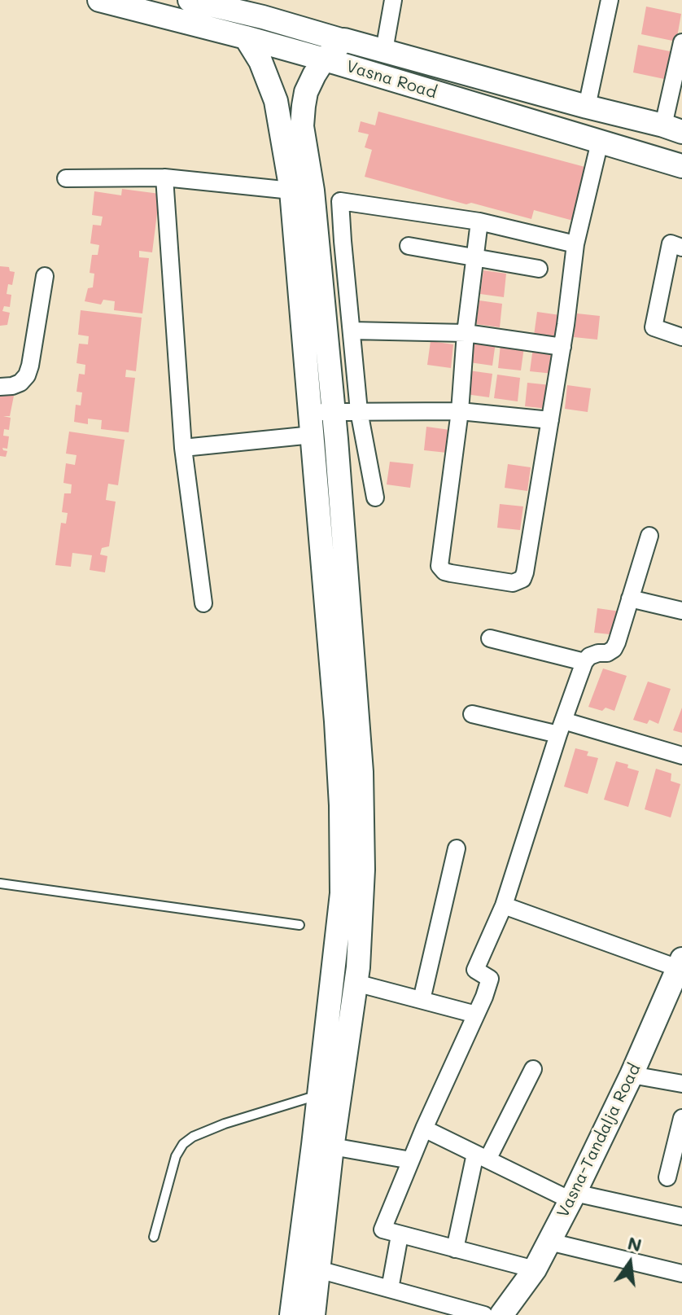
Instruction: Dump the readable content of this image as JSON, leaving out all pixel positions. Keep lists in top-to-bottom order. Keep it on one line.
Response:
{"streets":{"street":["Vasna Road","Vasna-Tandalja Road"]},"north":"top"}
